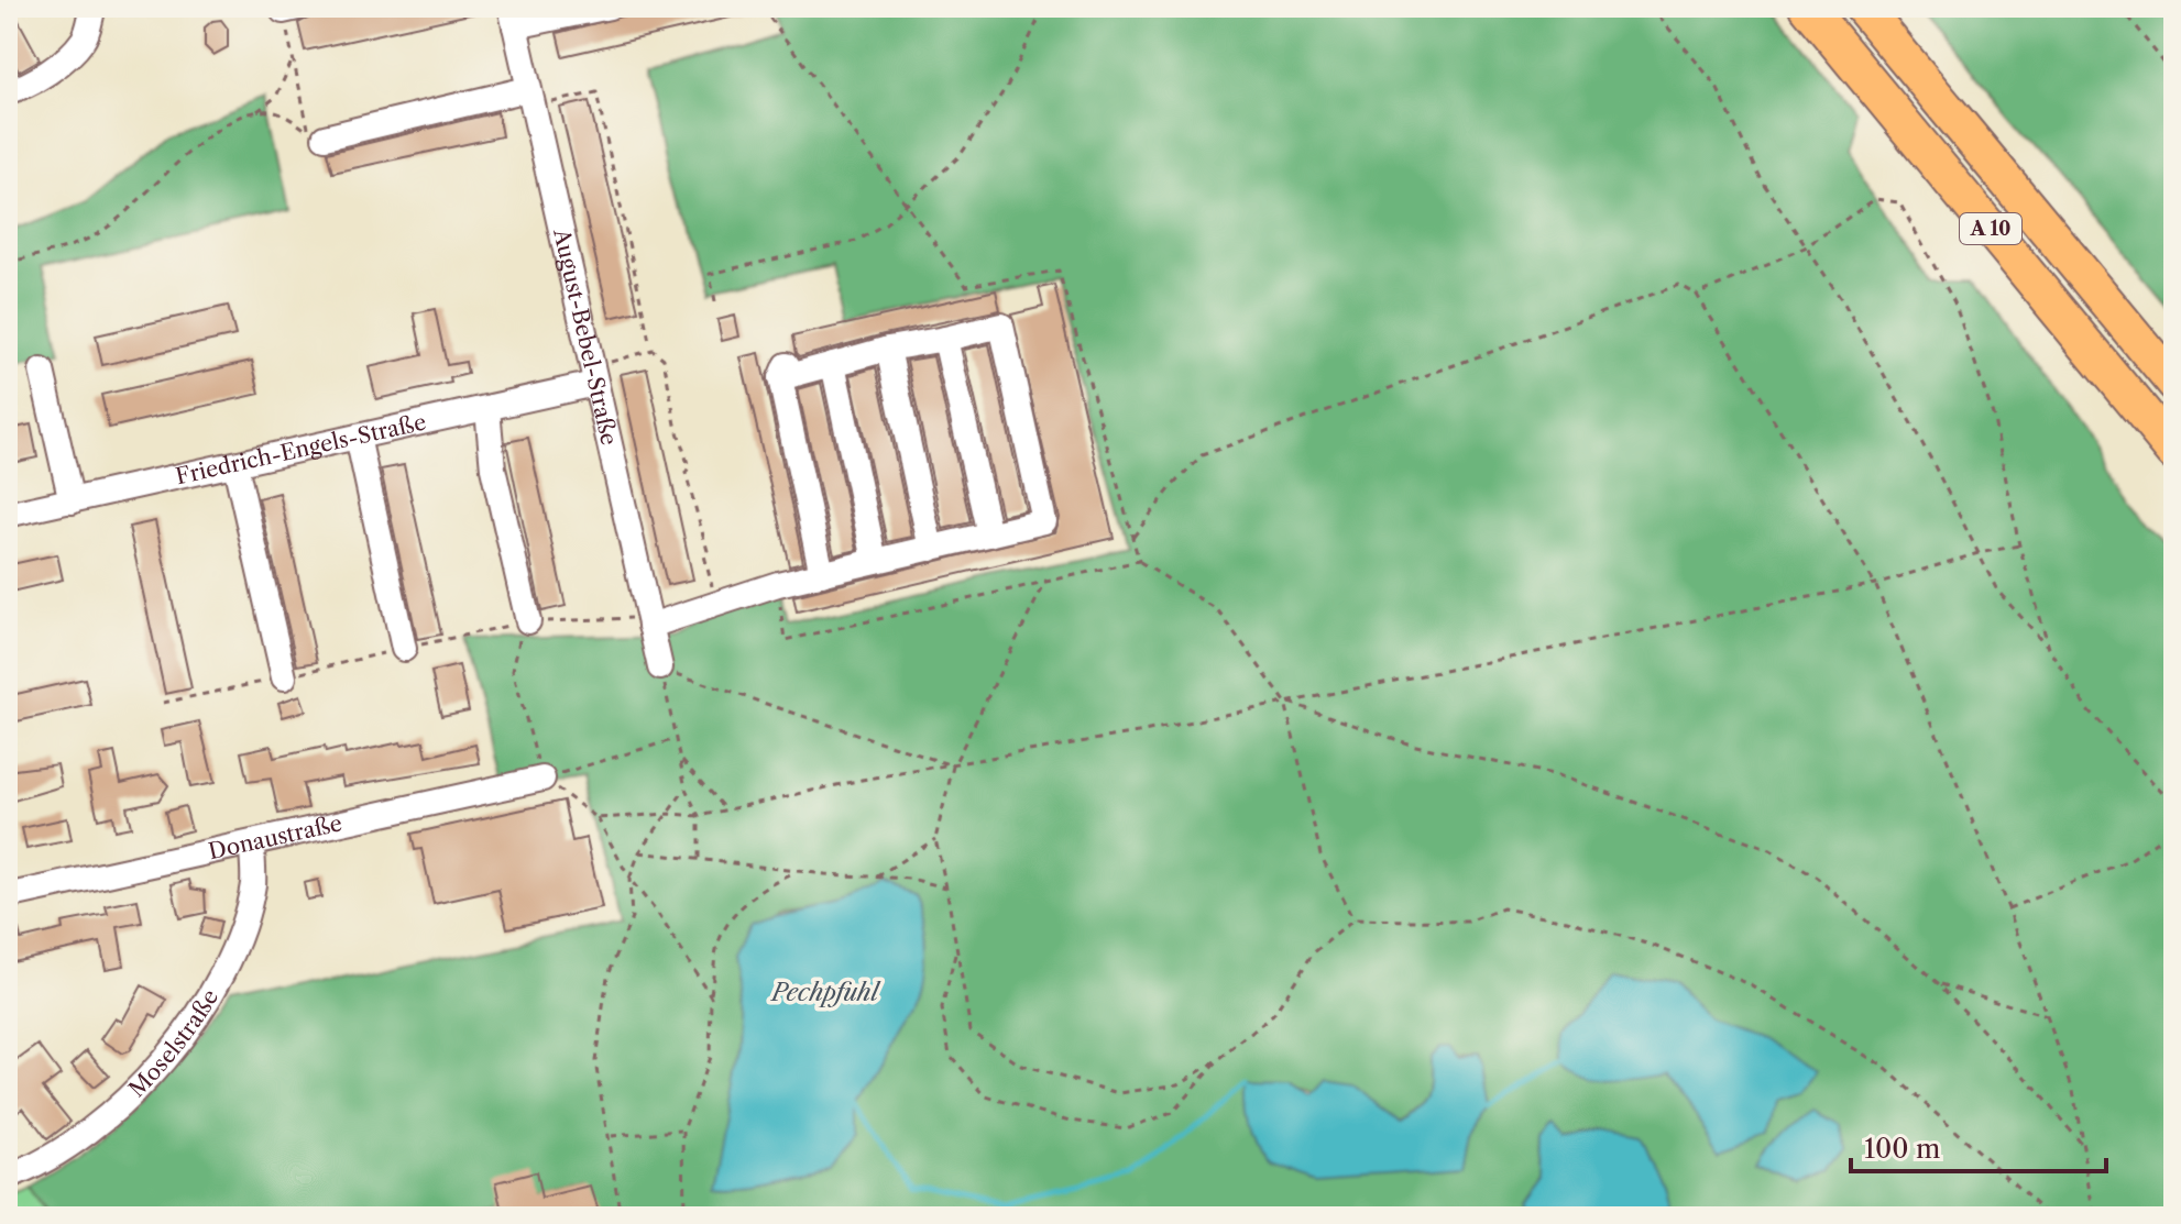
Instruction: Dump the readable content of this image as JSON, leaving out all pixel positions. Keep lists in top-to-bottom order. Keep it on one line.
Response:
{"streets":{"highway":["A 10"],"street":["August-Bebel-Straße","Friedrich-Engels-Straße","Donaustraße","Moselstraße"]},"crossings":[["August-Bebel-Straße","Friedrich-Engels-Straße"],["Donaustraße","Moselstraße"]],"water":["Pechpfuhl"],"scale_bar":"100 m"}
